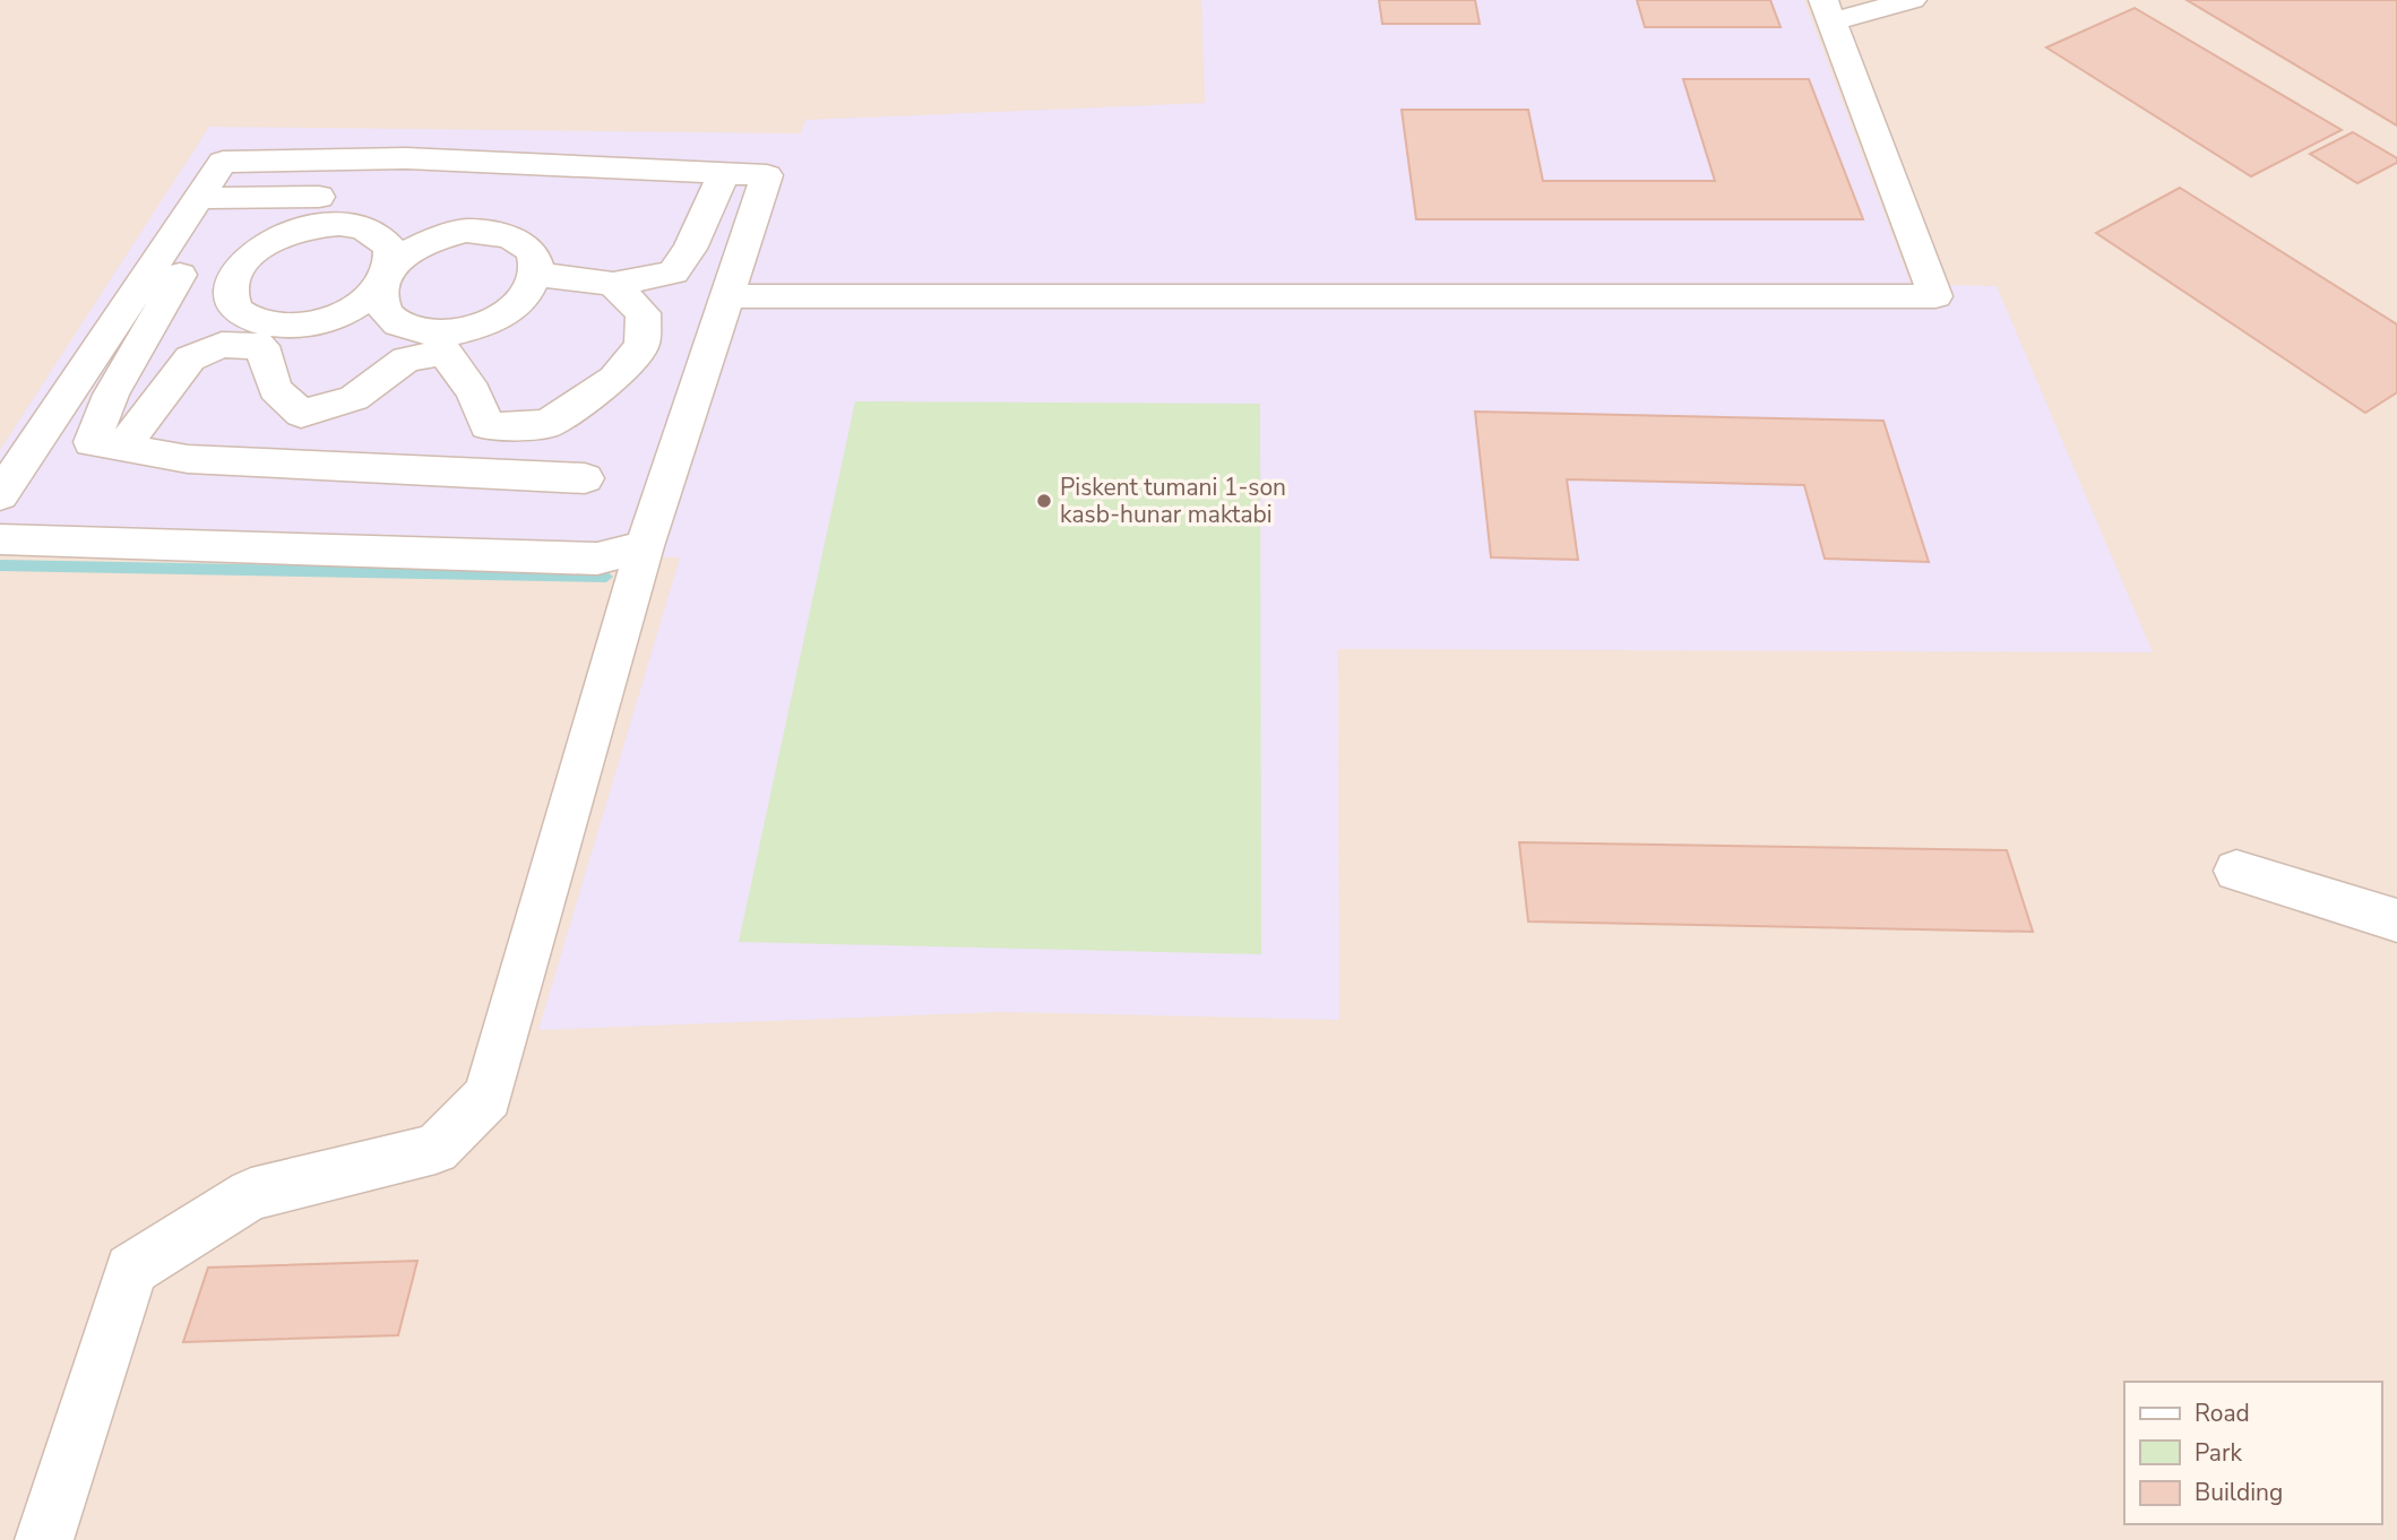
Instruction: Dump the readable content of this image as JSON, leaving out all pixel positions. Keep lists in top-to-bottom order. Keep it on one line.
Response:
{"places":["Piskent tumani 1-son kasb-hunar maktabi"],"legend":["Road","Park","Building"]}
